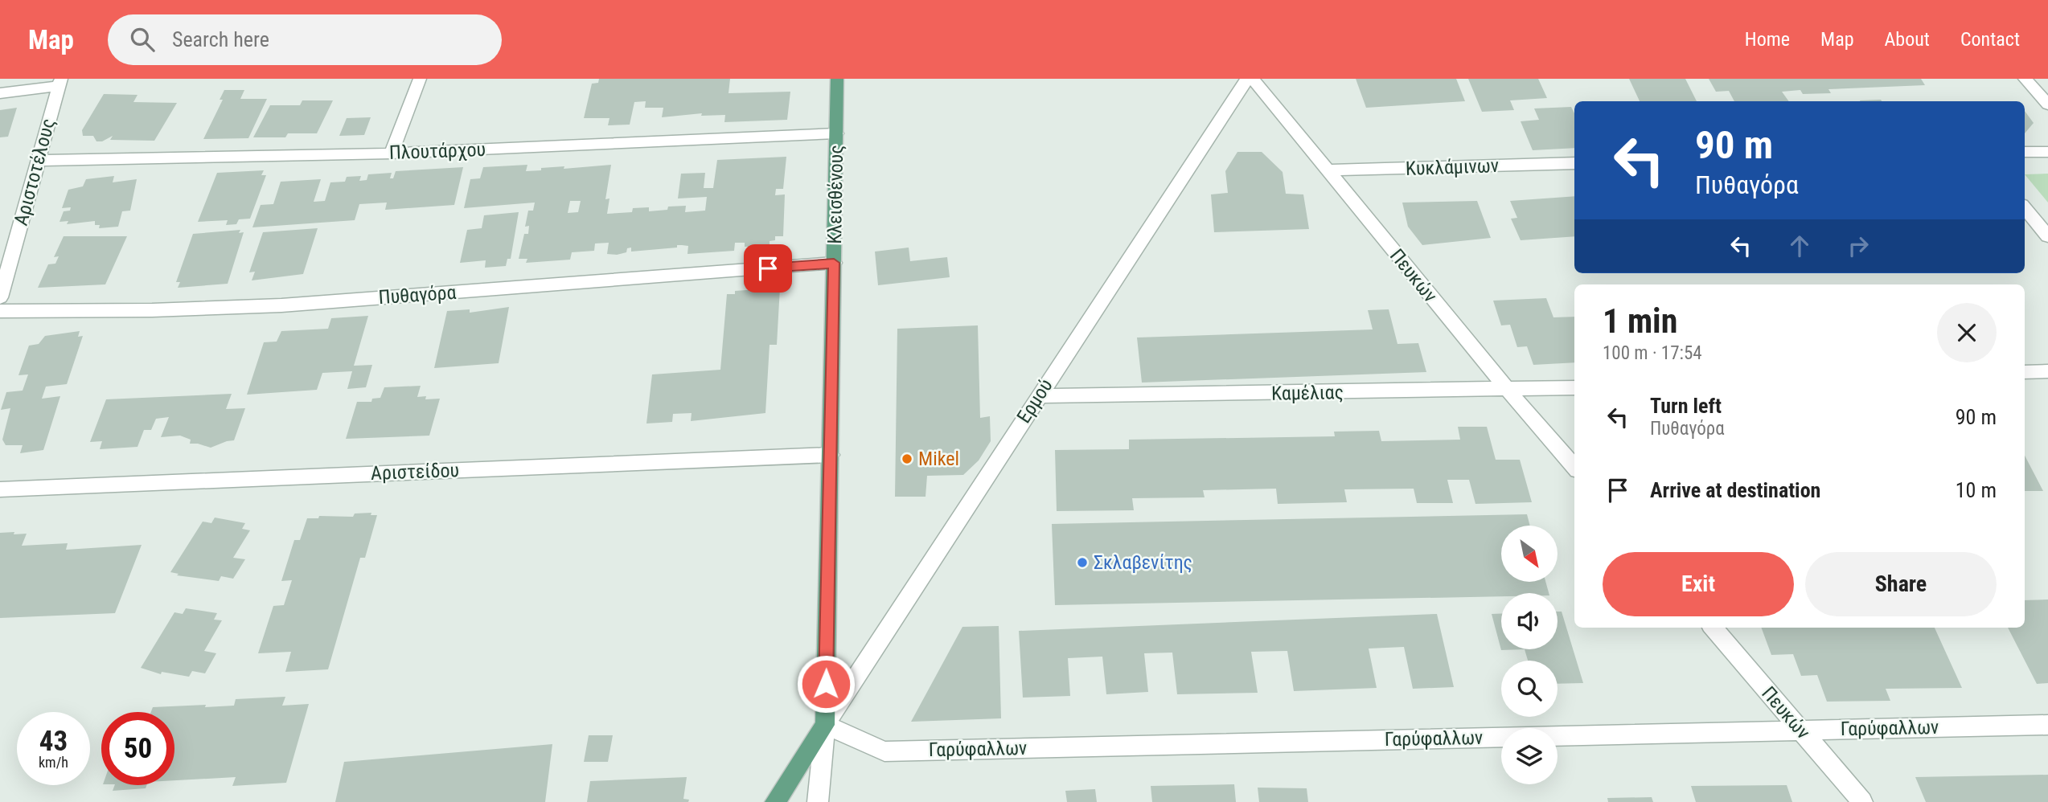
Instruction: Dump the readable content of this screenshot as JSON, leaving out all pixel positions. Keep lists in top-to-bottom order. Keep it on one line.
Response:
{"streets":{"main road":["Κλεισθένους"],"street":["Πλουτάρχου","Κυκλάμινων","Αριστοτέλους","Πευκών","Πυθαγόρα","Καμέλιας","Ερμού","Αριστείδου","Γαρύφαλλων"]},"crossings":[["Πλουτάρχου","Αριστοτέλους"],["Πλουτάρχου","Κλεισθένους"],["Κυκλάμινων","Πευκών"],["Κλεισθένους","Πυθαγόρα"],["Κλεισθένους","Ερμού"],["Κλεισθένους","Αριστείδου"],["Κλεισθένους","Γαρύφαλλων"],["Πευκών","Καμέλιας"],["Πευκών","Γαρύφαλλων"],["Καμέλιας","Ερμού"],["Ερμού","Γαρύφαλλων"]],"places":["Mikel","Σκλαβενίτης"],"north":"bottom right","page":{"header":"Map","search":"Search here","nav":["Home","Map","About","Contact"],"turn":["90 m","Πυθαγόρα"],"heading":["1 min","100 m · 17:54"],"list":[{"name":"Turn left","note":"Πυθαγόρα","value":"90 m"},{"name":"Arrive at destination","value":"10 m"}],"buttons":["Exit","Share"],"speed":"43 km/h","limit":"50"}}
